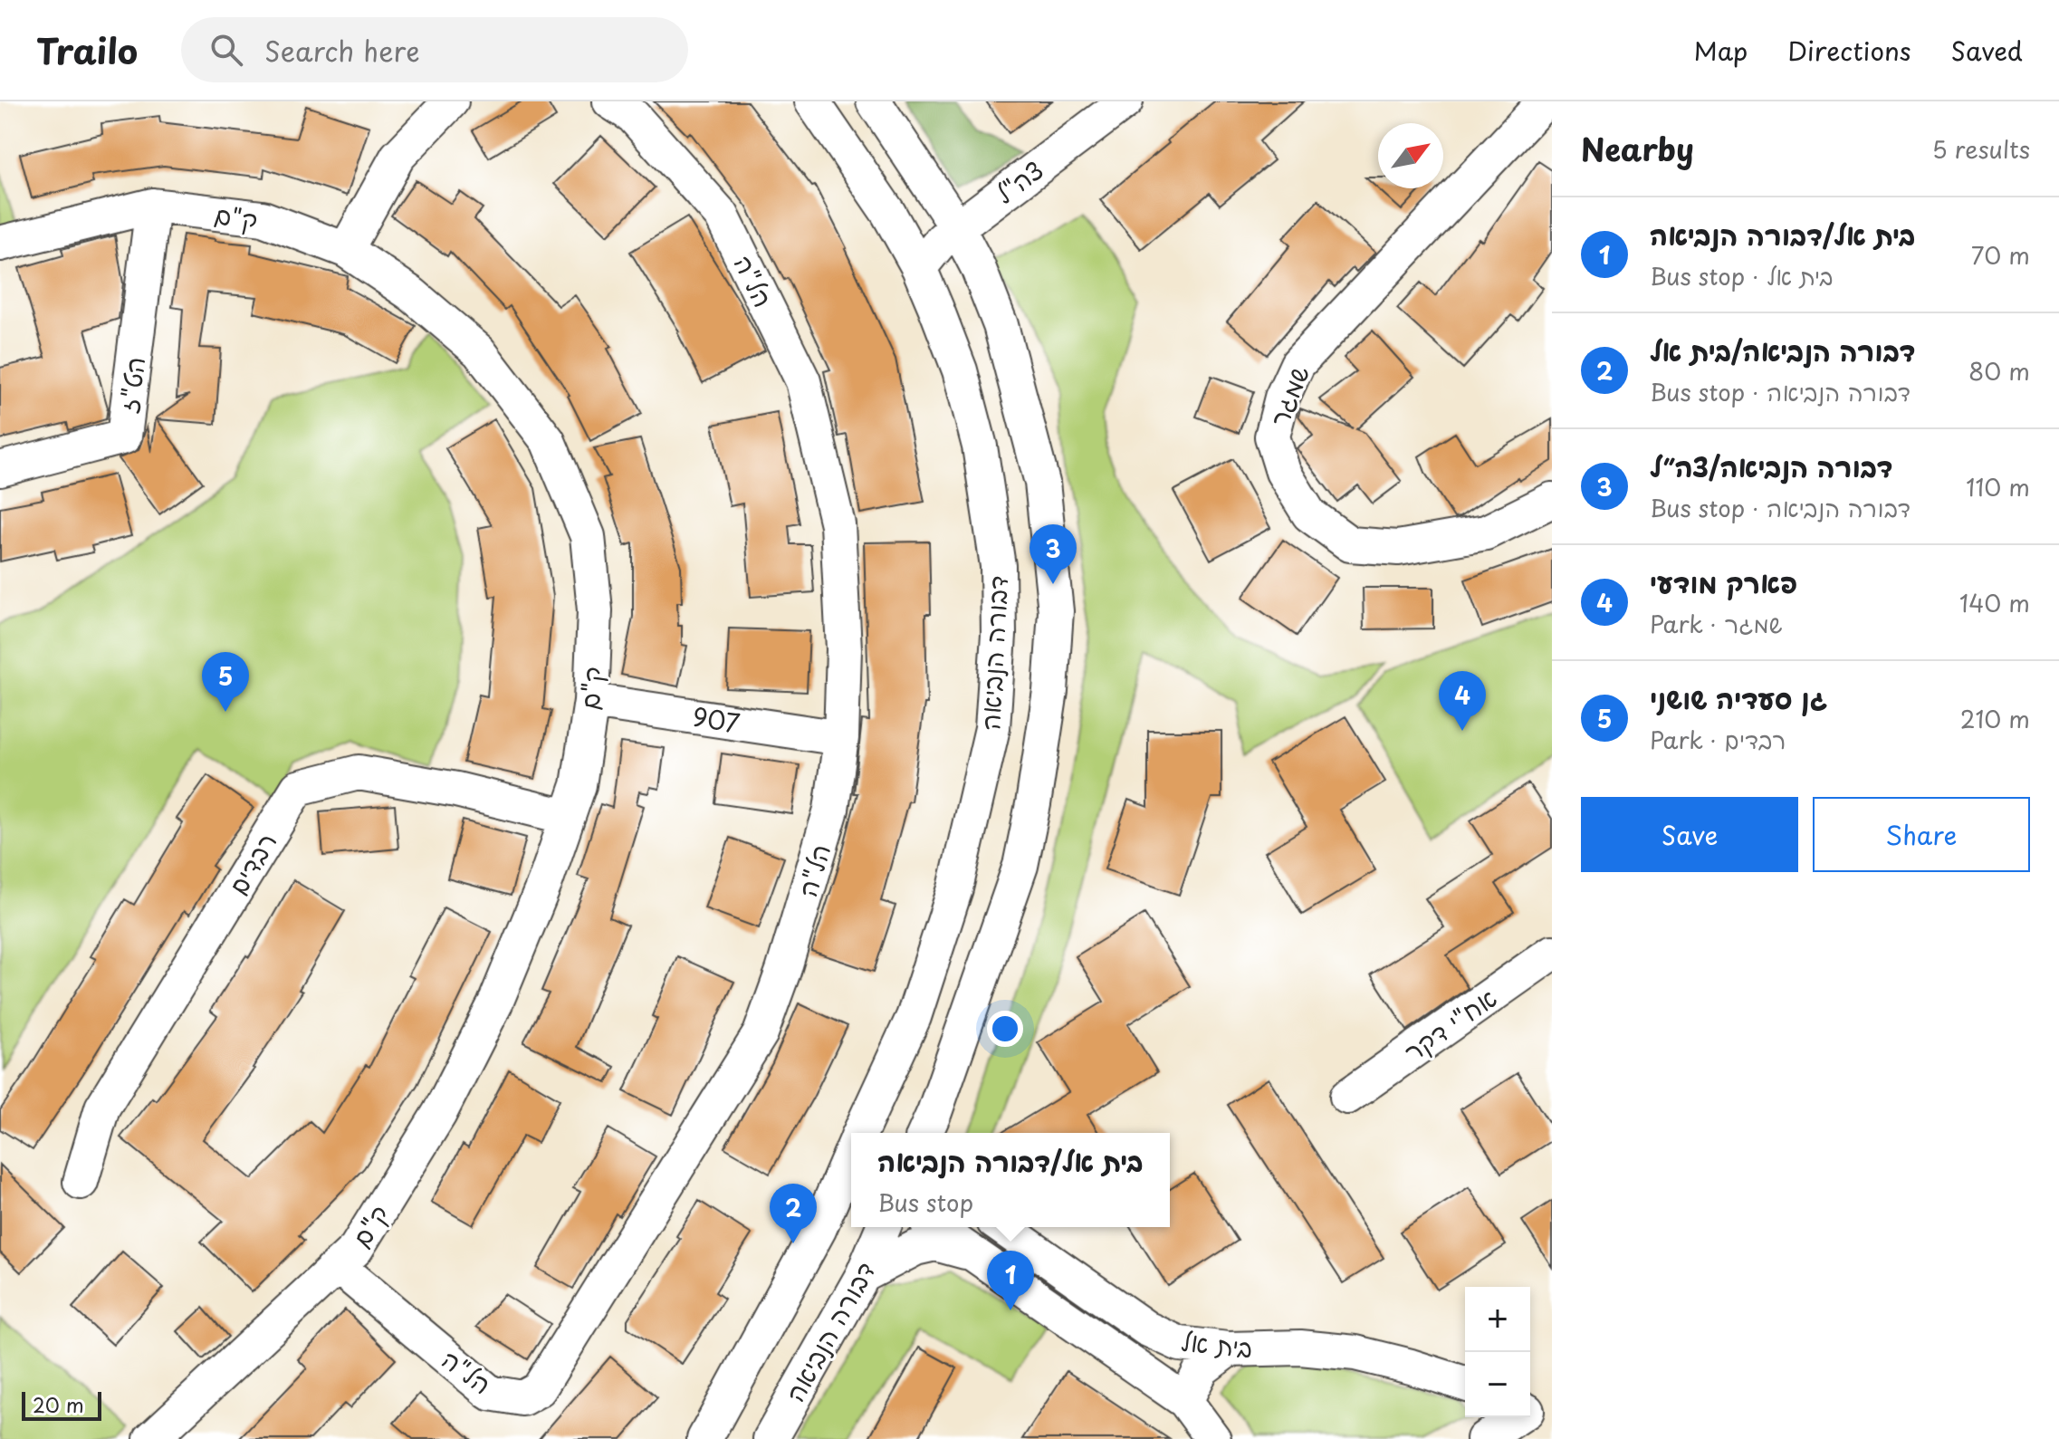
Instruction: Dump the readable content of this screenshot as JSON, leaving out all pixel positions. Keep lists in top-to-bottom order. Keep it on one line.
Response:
{"streets":{"street":["צה\"ל","ק\"ם","הל\"ה","הט\"ז","שמגר","דבורה הנביאה","907","רבדים","אח\"י דקר","בית אל"]},"crossings":[["צה\"ל","דבורה הנביאה"],["ק\"ם","הל\"ה"],["ק\"ם","הט\"ז"],["ק\"ם","907"],["ק\"ם","רבדים"],["הל\"ה","907"]],"scale_bar":"20 m","north":"top right","page":{"header":"Trailo","search":"Search here","nav":["Map","Directions","Saved"],"heading":["Nearby","5 results"],"list":[{"mark":"1","name":"בית אל/דבורה הנביאה","note":"Bus stop · בית אל","value":"70 m"},{"mark":"2","name":"דבורה הנביאה/בית אל","note":"Bus stop · דבורה הנביאה","value":"80 m"},{"mark":"3","name":"דבורה הנביאה/צה״ל","note":"Bus stop · דבורה הנביאה","value":"110 m"},{"mark":"4","name":"פארק מודעי","note":"Park · שמגר","value":"140 m"},{"mark":"5","name":"גן סעדיה שושני","note":"Park · רבדים","value":"210 m"}],"pins":["3","5","4","2","1"],"buttons":["Save","Share"],"popup":["בית אל/דבורה הנביאה","Bus stop"],"map_buttons":["+","−"],"scale":"20 m"}}
